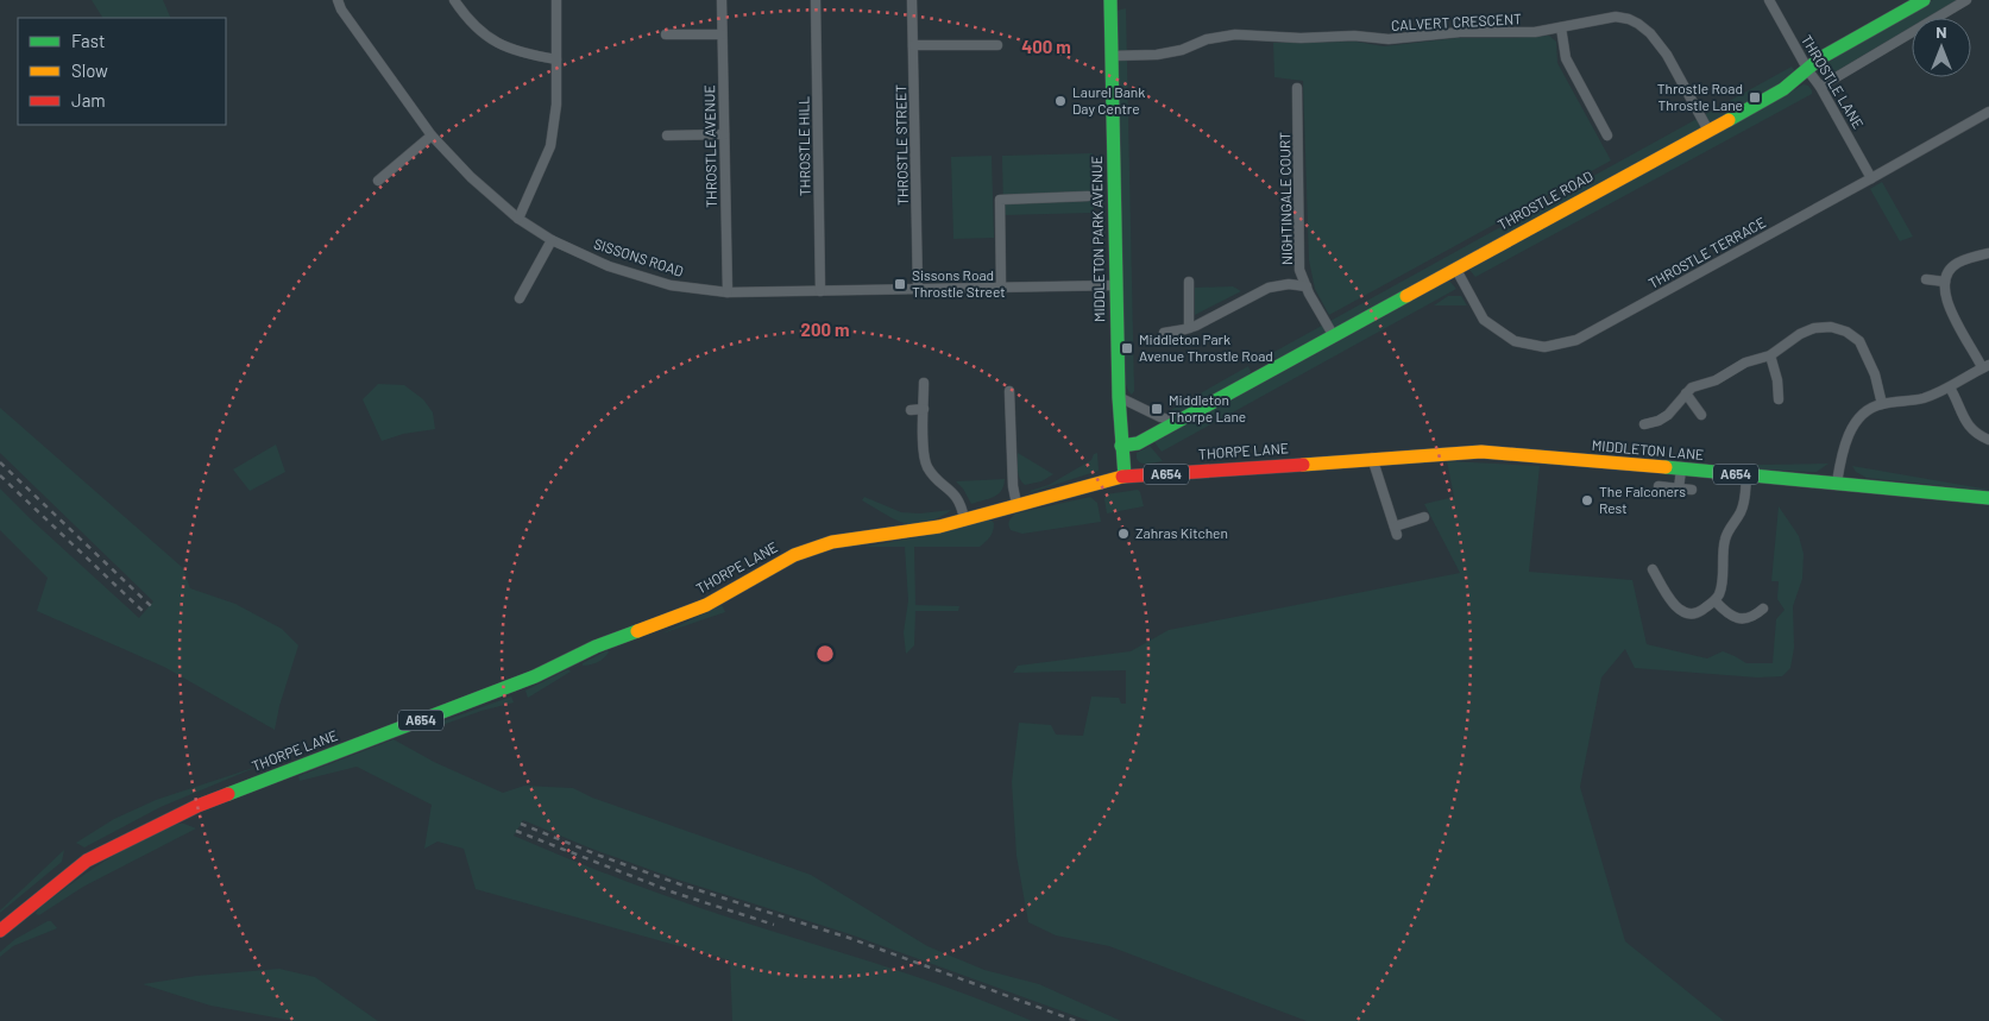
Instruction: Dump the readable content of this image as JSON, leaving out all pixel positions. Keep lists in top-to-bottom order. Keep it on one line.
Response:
{"streets":{"main road":["THROSTLE ROAD","MIDDLETON PARK AVENUE","MIDDLETON LANE","THORPE LANE","A654"],"street":["CALVERT CRESCENT","THROSTLE LANE","THROSTLE STREET","THROSTLE AVENUE","THROSTLE HILL","NIGHTINGALE COURT","THROSTLE TERRACE","SISSONS ROAD"]},"crossings":[["CALVERT CRESCENT","THROSTLE ROAD"],["CALVERT CRESCENT","MIDDLETON PARK AVENUE"],["THROSTLE LANE","THROSTLE ROAD"],["THROSTLE LANE","THROSTLE TERRACE"],["THROSTLE STREET","SISSONS ROAD"],["THROSTLE AVENUE","SISSONS ROAD"],["THROSTLE HILL","SISSONS ROAD"],["NIGHTINGALE COURT","THROSTLE ROAD"],["THROSTLE ROAD","MIDDLETON PARK AVENUE"],["THROSTLE ROAD","THROSTLE TERRACE"],["MIDDLETON PARK AVENUE","SISSONS ROAD"],["MIDDLETON PARK AVENUE","THORPE LANE"],["MIDDLETON LANE","THORPE LANE"]],"places":{"transit":["Throstle Road Throstle Lane","Sissons Road Throstle Street","Middleton Park Avenue Throstle Road","Middleton Thorpe Lane"],"other":["Laurel Bank Day Centre","The Falconers Rest","Zahras Kitchen"]},"legend":["Fast","Slow","Jam"],"north":"top","rings":["400 m","200 m"]}
